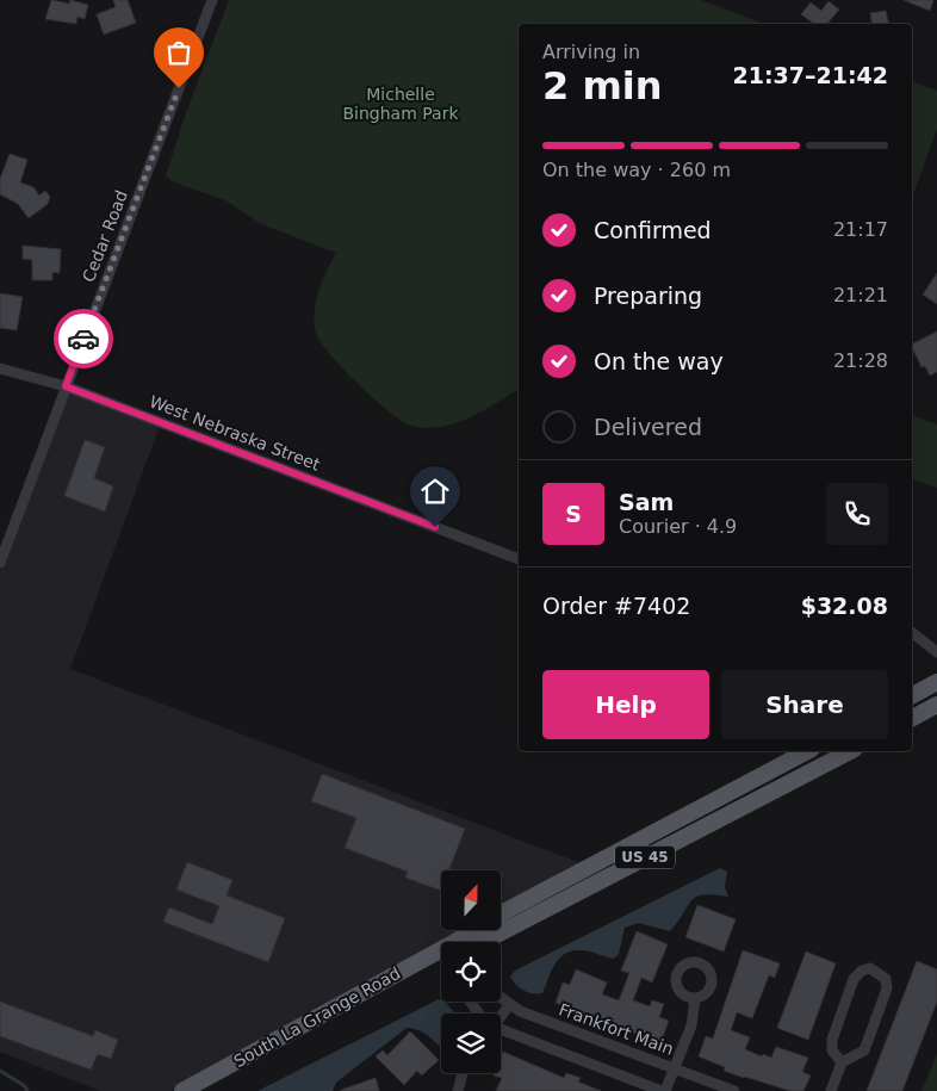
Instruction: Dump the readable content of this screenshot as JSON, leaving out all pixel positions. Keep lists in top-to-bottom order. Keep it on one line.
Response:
{"streets":{"main road":["US 45","South La Grange Road"],"street":["Cedar Road","West Nebraska Street","Frankfort Main"]},"crossings":[["Cedar Road","West Nebraska Street"]],"parks":["Michelle Bingham Park"],"north":"top","page":{"heading":["2 min","Arriving in","21:37–21:42"],"panel":["Sam","Courier · 4.9","Order #7402","$32.08"],"bar":"On the way · 260 m","list":[["Confirmed","21:17"],["Preparing","21:21"],["On the way","21:28"],"Delivered"],"round":"S","buttons":["Help","Share"]}}
